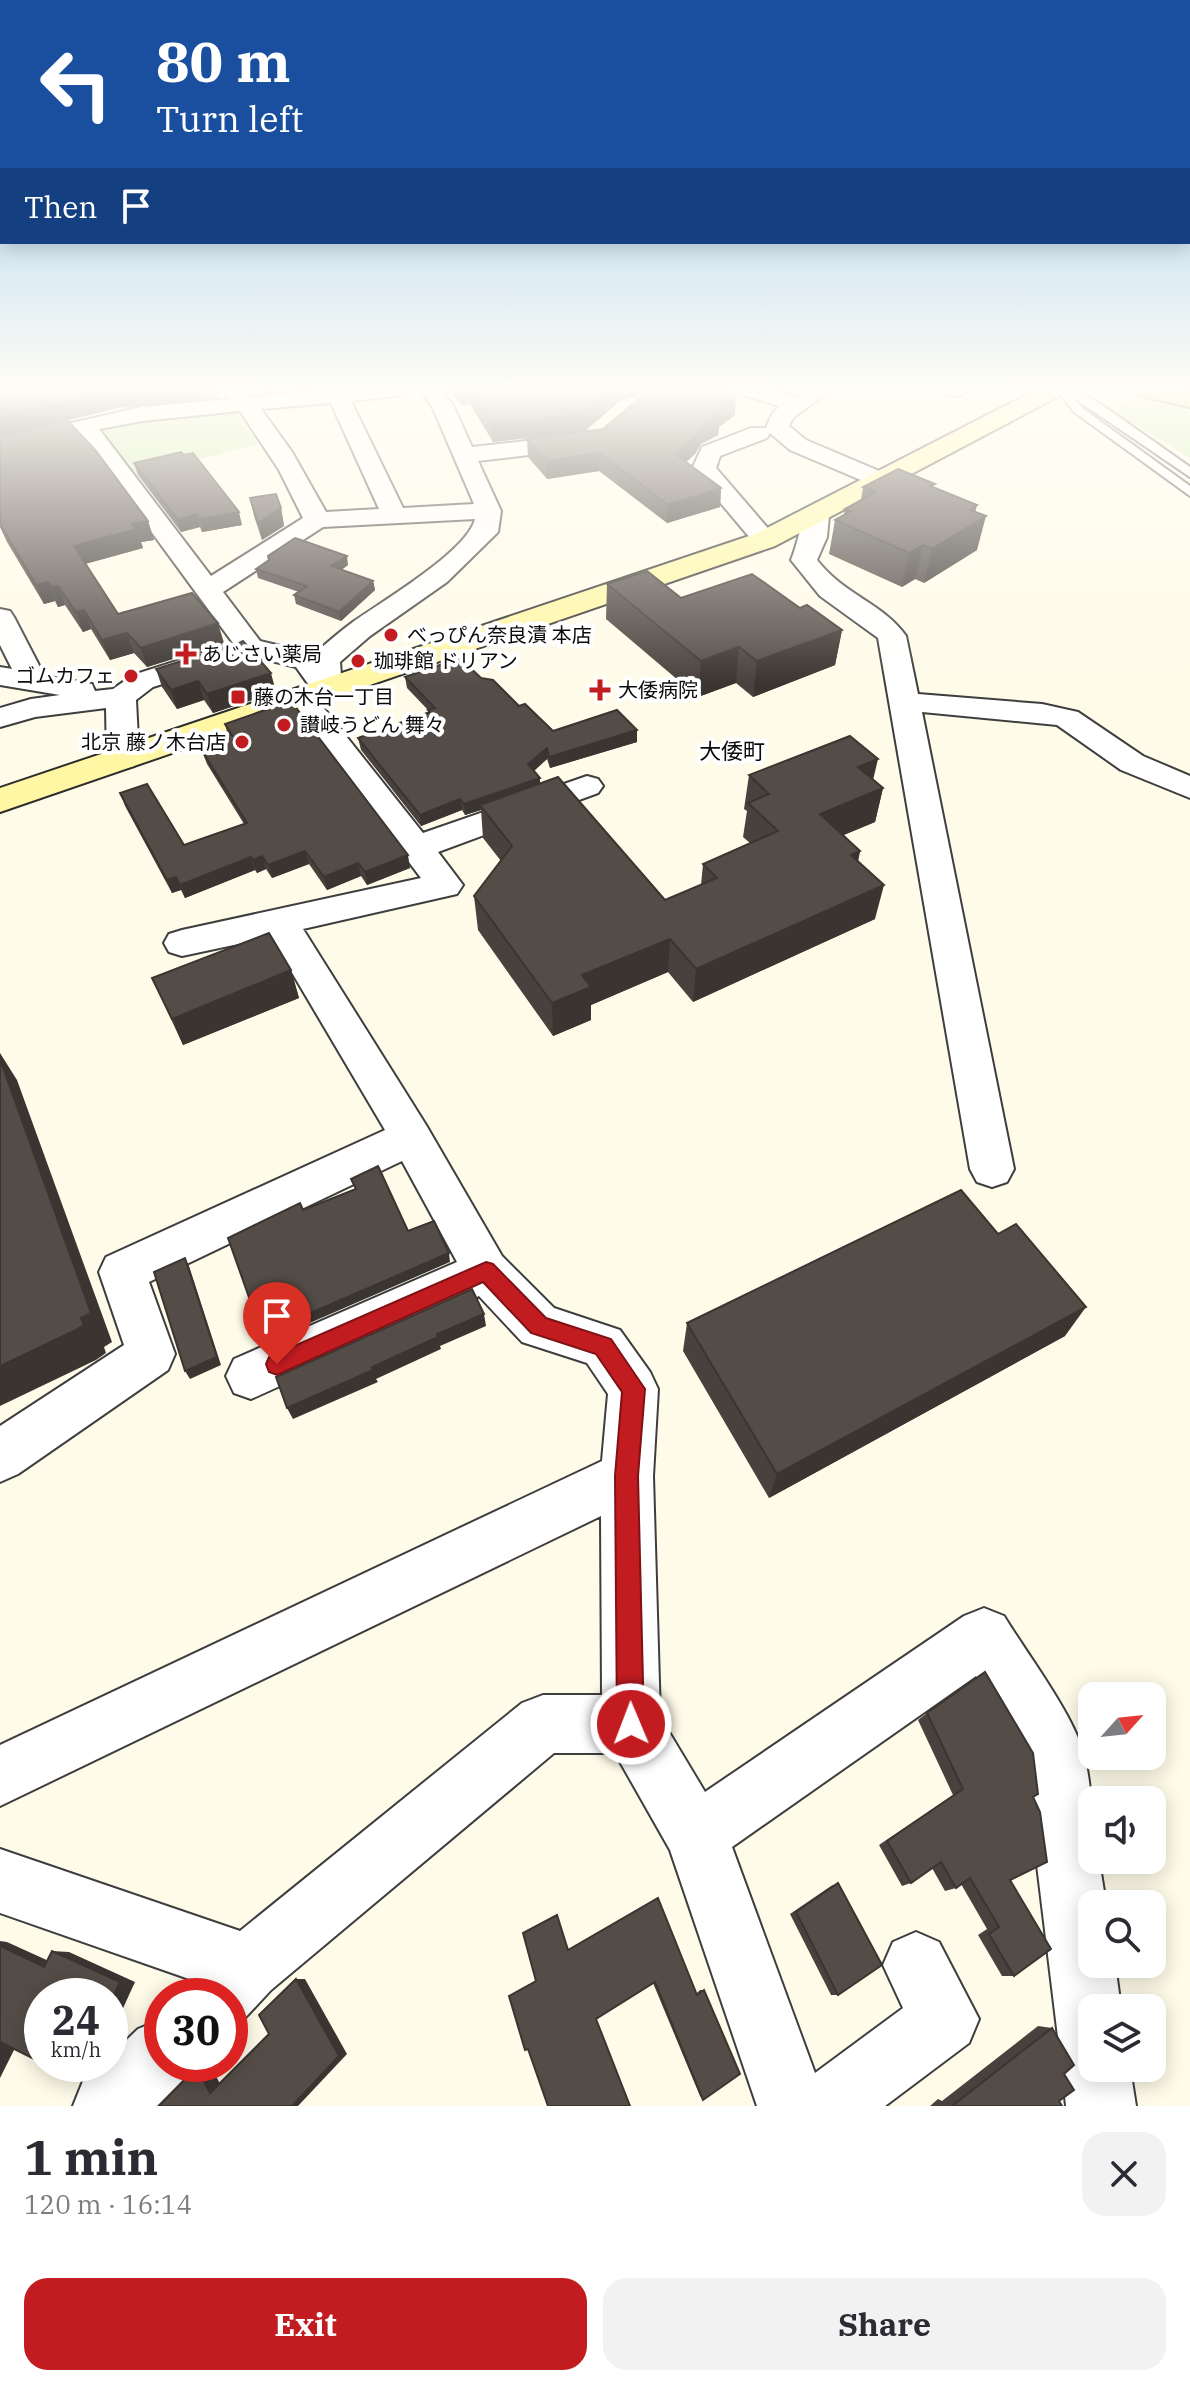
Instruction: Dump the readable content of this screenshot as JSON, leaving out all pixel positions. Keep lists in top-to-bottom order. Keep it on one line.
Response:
{"districts":["大倭町"],"places":{"other":["べっぴん奈良漬 本店","珈琲館 ドリアン","ゴムカフェ","讃岐うどん 舞々","北京 藤ノ木台店"],"health":["あじさい薬局","大倭病院"],"transit":["藤の木台一丁目"]},"north":"top right","page":{"turn":["80 m","Turn left"],"then":"Then","speed":"24 km/h","limit":"30","heading":["1 min","120 m · 16:14"],"buttons":["Exit","Share"]}}
